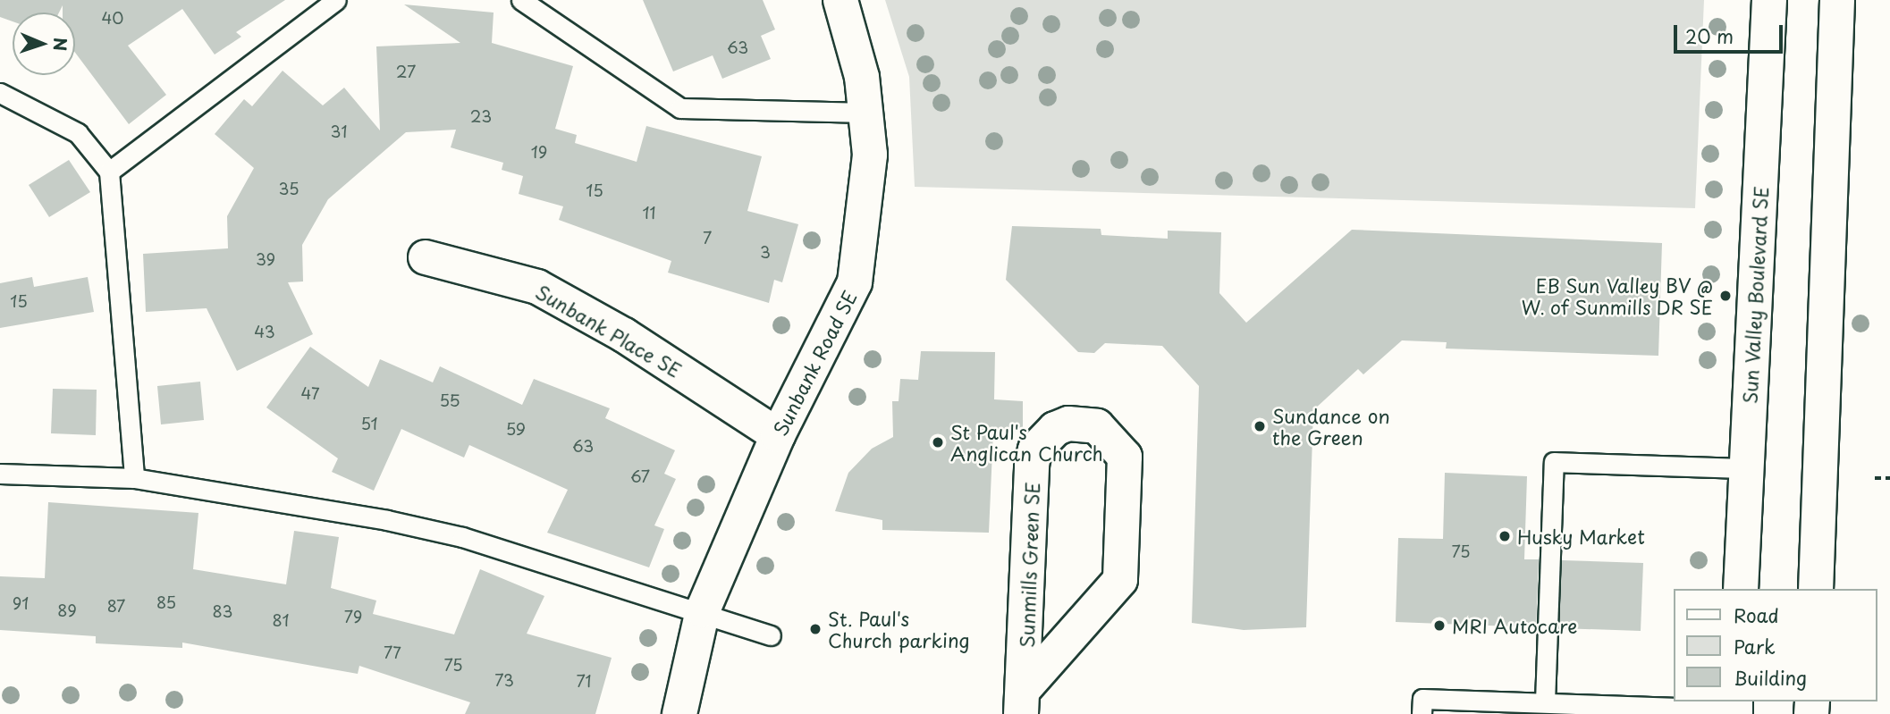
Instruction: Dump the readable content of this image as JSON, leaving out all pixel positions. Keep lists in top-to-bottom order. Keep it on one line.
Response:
{"streets":{"street":["Sun Valley Boulevard SE","Sunbank Place SE","Sunbank Road SE","Sunmills Green SE"]},"crossings":[["Sunbank Place SE","Sunbank Road SE"]],"places":["EB Sun Valley BV @ W. of Sunmills DR SE","Sundance on the Green","St Paul's Anglican Church","Husky Market","MRI Autocare","St. Paul's Church parking"],"house_numbers":["40","63","27","23","31","19","35","15","11","7","3","39","15","43","47","55","51","59","63","67","75","85","91","87","89","83","79","81","77","75","73","71"],"legend":["Road","Park","Building"],"scale_bar":"20 m","north":"right"}
